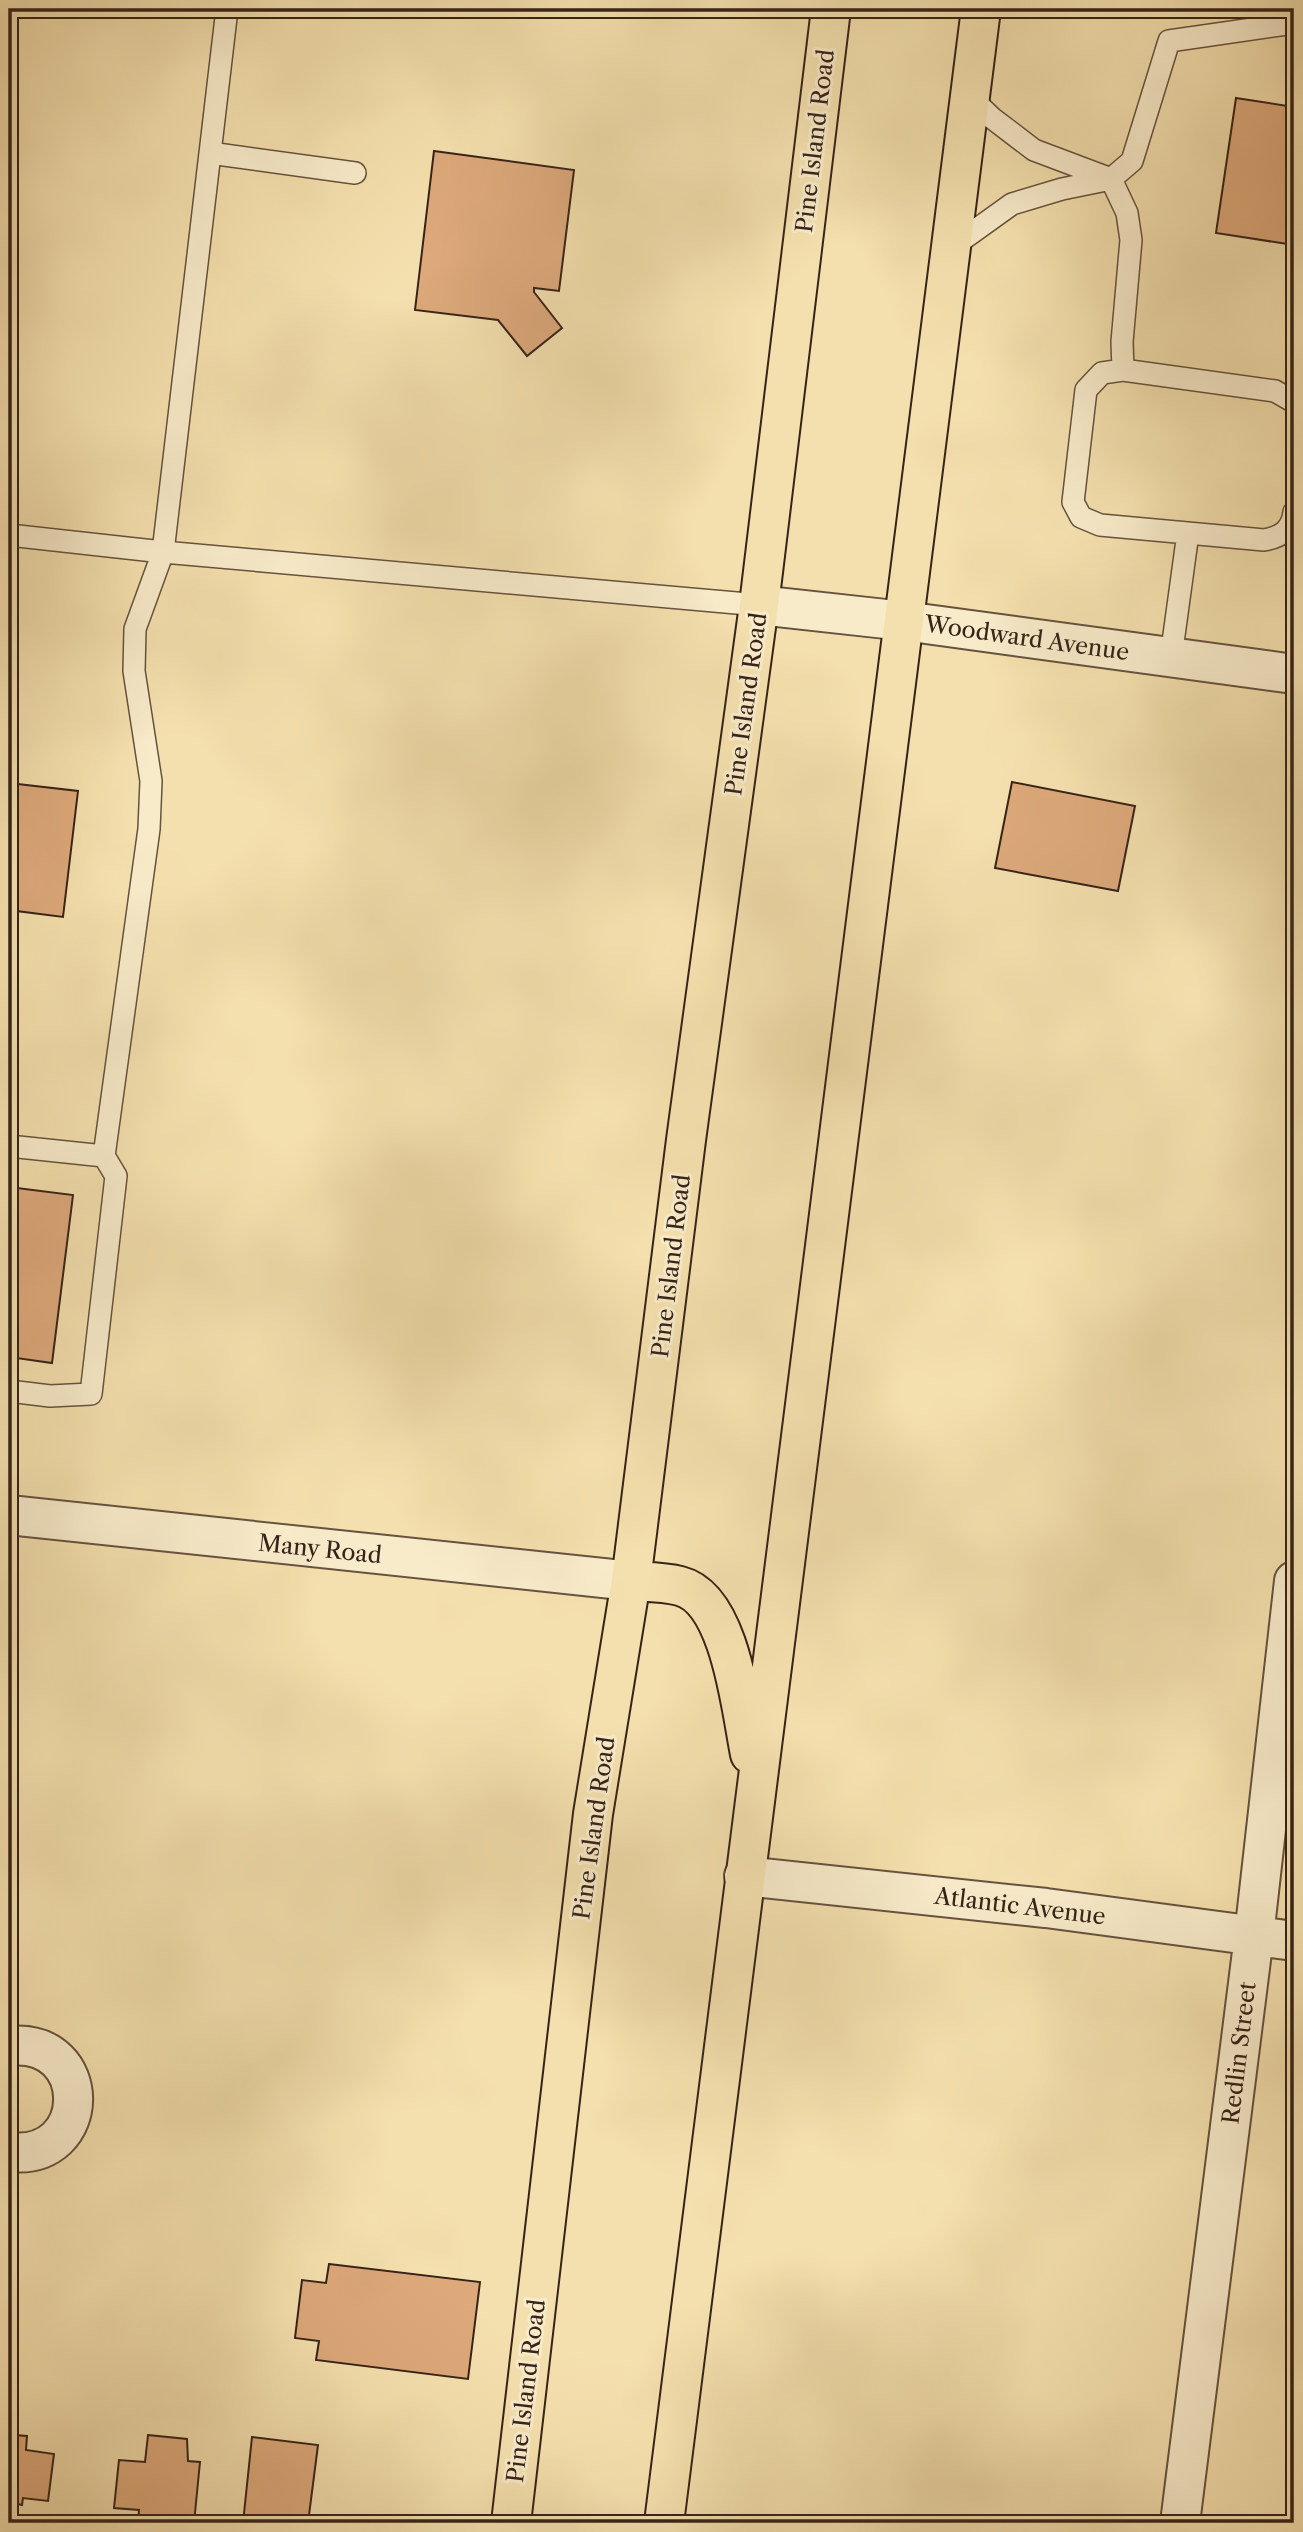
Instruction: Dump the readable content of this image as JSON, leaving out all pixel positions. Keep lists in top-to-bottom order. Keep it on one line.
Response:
{"streets":{"main road":["Pine Island Road"],"street":["Woodward Avenue","Many Road","Atlantic Avenue","Redlin Street"]},"crossings":[["Pine Island Road","Woodward Avenue"],["Pine Island Road","Many Road"],["Atlantic Avenue","Redlin Street"]]}
